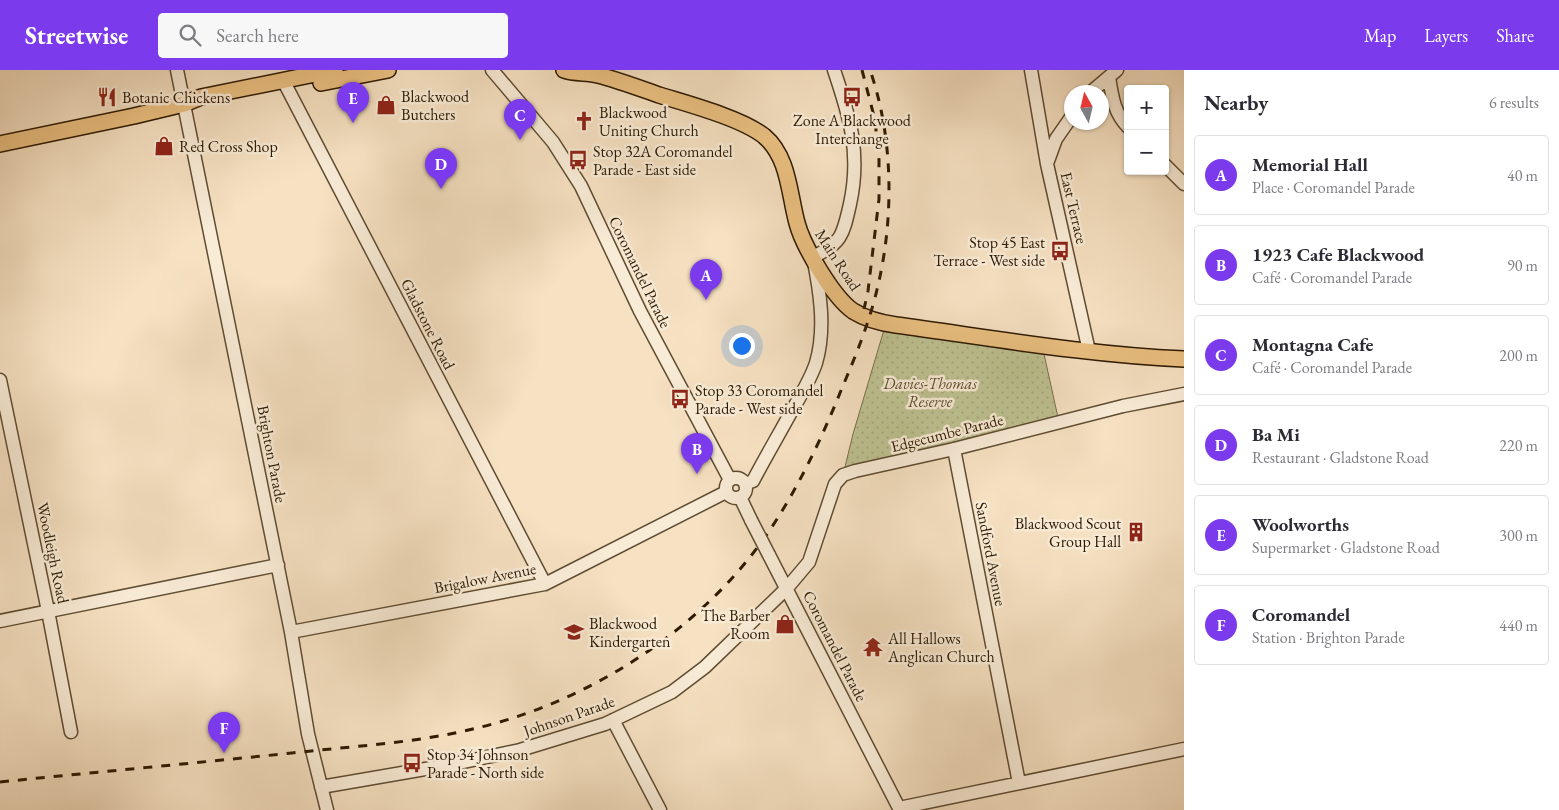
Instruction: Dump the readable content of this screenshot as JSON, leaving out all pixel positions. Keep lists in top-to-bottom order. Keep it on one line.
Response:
{"streets":{"main road":["Main Road"],"street":["East Terrace","Coromandel Parade","Gladstone Road","Edgecumbe Parade","Brighton Parade","Woodleigh Road","Sandford Avenue","Brigalow Avenue","Johnson Parade"]},"crossings":[["East Terrace","Main Road"],["Coromandel Parade","Edgecumbe Parade"],["Coromandel Parade","Brigalow Avenue"],["Coromandel Parade","Johnson Parade"],["Gladstone Road","Brigalow Avenue"],["Edgecumbe Parade","Sandford Avenue"],["Edgecumbe Parade","Johnson Parade"],["Brighton Parade","Brigalow Avenue"],["Brighton Parade","Johnson Parade"]],"parks":["Davies-Thomas Reserve"],"places":{"restaurant":["Botanic Chickens"],"bus stop":["Zone A Blackwood Interchange","Stop 32A Coromandel Parade - East side","Stop 45 East Terrace - West side","Stop 33 Coromandel Parade - West side","Stop 34 Johnson Parade - North side"],"shop":["Blackwood Butchers","Red Cross Shop","The Barber Room"],"church":["Blackwood Uniting Church"],"building":["Blackwood Scout Group Hall"],"school or university":["Blackwood Kindergarten"],"temple":["All Hallows Anglican Church"]},"north":"top","page":{"header":"Streetwise","search":"Search here","nav":["Map","Layers","Share"],"heading":["Nearby","6 results"],"pins":["E","C","D","A","B","F"],"map_buttons":["+","−"],"list":[{"mark":"A","name":"Memorial Hall","note":"Place · Coromandel Parade","value":"40 m"},{"mark":"B","name":"1923 Cafe Blackwood","note":"Café · Coromandel Parade","value":"90 m"},{"mark":"C","name":"Montagna Cafe","note":"Café · Coromandel Parade","value":"200 m"},{"mark":"D","name":"Ba Mi","note":"Restaurant · Gladstone Road","value":"220 m"},{"mark":"E","name":"Woolworths","note":"Supermarket · Gladstone Road","value":"300 m"},{"mark":"F","name":"Coromandel","note":"Station · Brighton Parade","value":"440 m"}]}}
